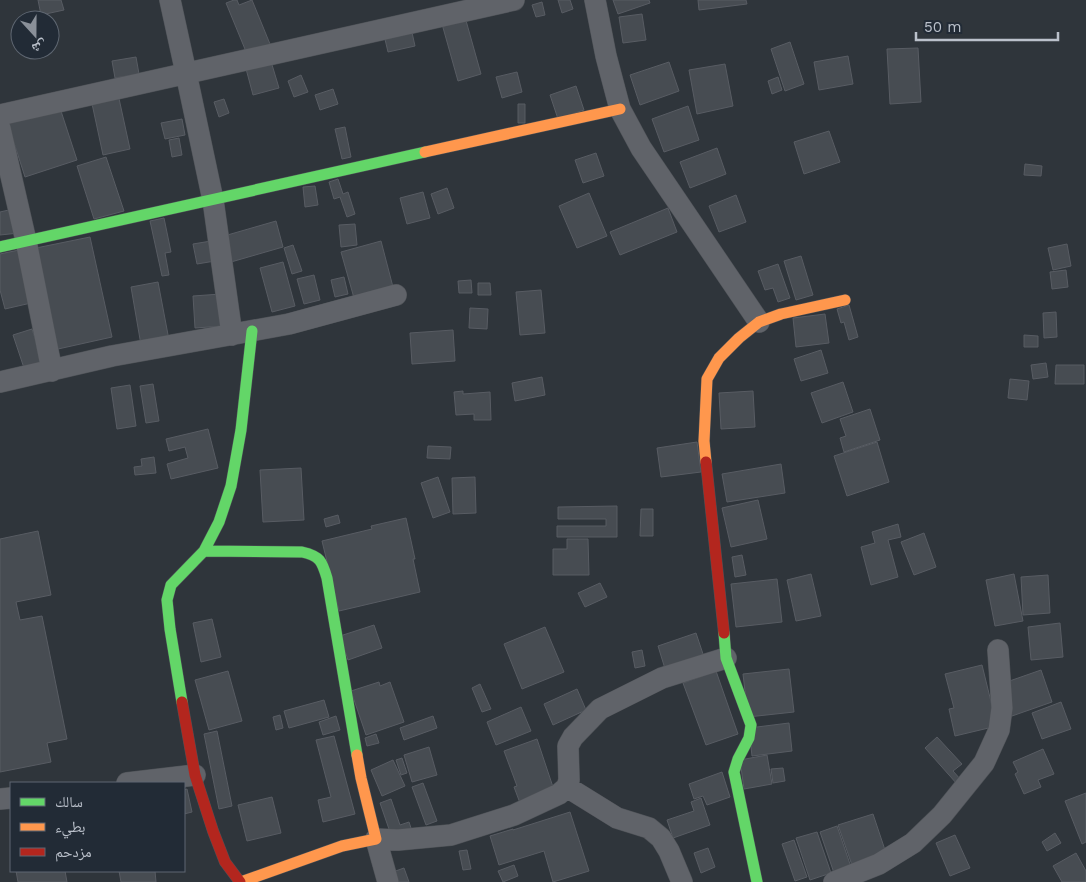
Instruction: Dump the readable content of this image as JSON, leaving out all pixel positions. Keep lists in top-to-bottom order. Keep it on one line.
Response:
{"legend":["سالك","بطيء","مزدحم"],"scale_bar":"50 m","north":"bottom"}
